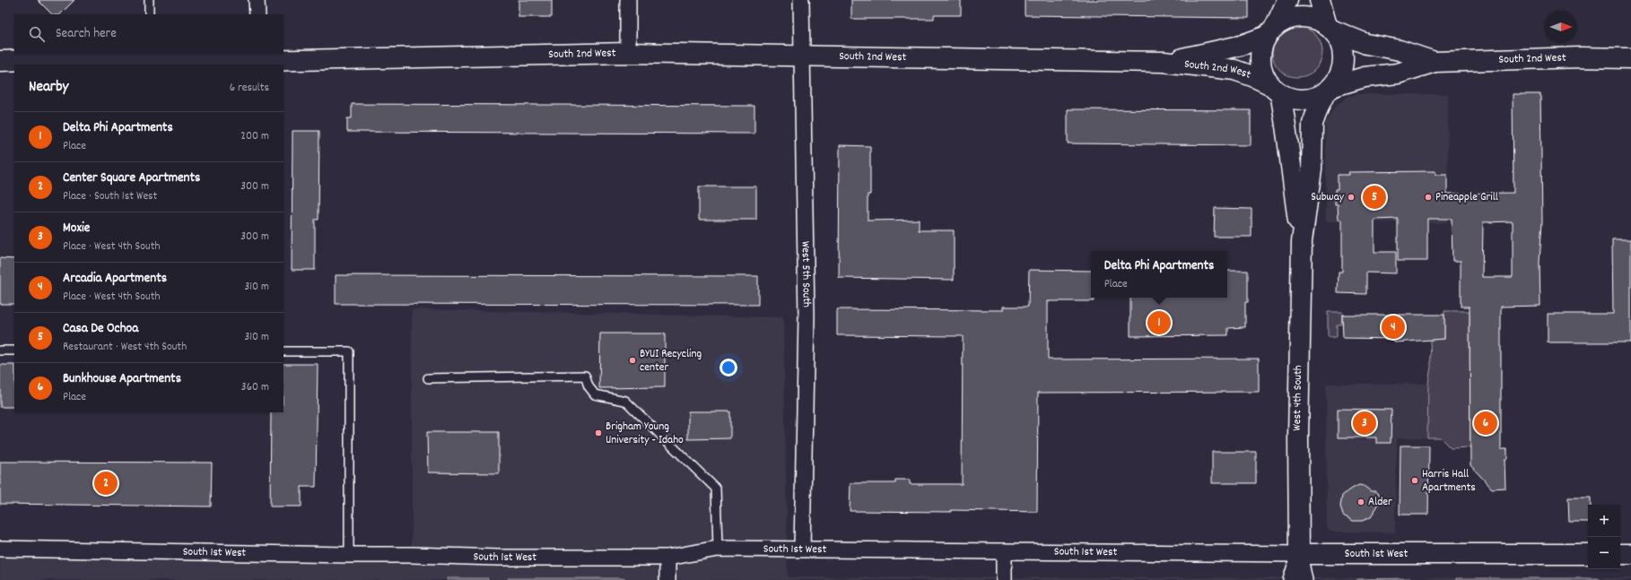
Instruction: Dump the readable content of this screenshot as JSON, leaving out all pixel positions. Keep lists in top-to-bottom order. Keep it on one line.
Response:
{"streets":{"main road":["South 2nd West","West 4th South","South 1st West"],"street":["West 5th South"]},"crossings":[["South 2nd West","West 5th South"],["South 2nd West","West 4th South"],["West 5th South","South 1st West"],["West 4th South","South 1st West"]],"places":["Subway","Pineapple Grill","BYUI Recycling center","Brigham Young University - Idaho","Harris Hall Apartments","Alder"],"north":"right","page":{"search":"Search here","heading":["Nearby","6 results"],"list":[{"mark":"1","name":"Delta Phi Apartments","note":"Place","value":"200 m"},{"mark":"2","name":"Center Square Apartments","note":"Place · South 1st West","value":"300 m"},{"mark":"3","name":"Moxie","note":"Place · West 4th South","value":"300 m"},{"mark":"4","name":"Arcadia Apartments","note":"Place · West 4th South","value":"310 m"},{"mark":"5","name":"Casa De Ochoa","note":"Restaurant · West 4th South","value":"310 m"},{"mark":"6","name":"Bunkhouse Apartments","note":"Place","value":"360 m"}],"pins":["5","1","4","3","6","2"],"popup":["Delta Phi Apartments","Place"],"map_buttons":["+","−"]}}
